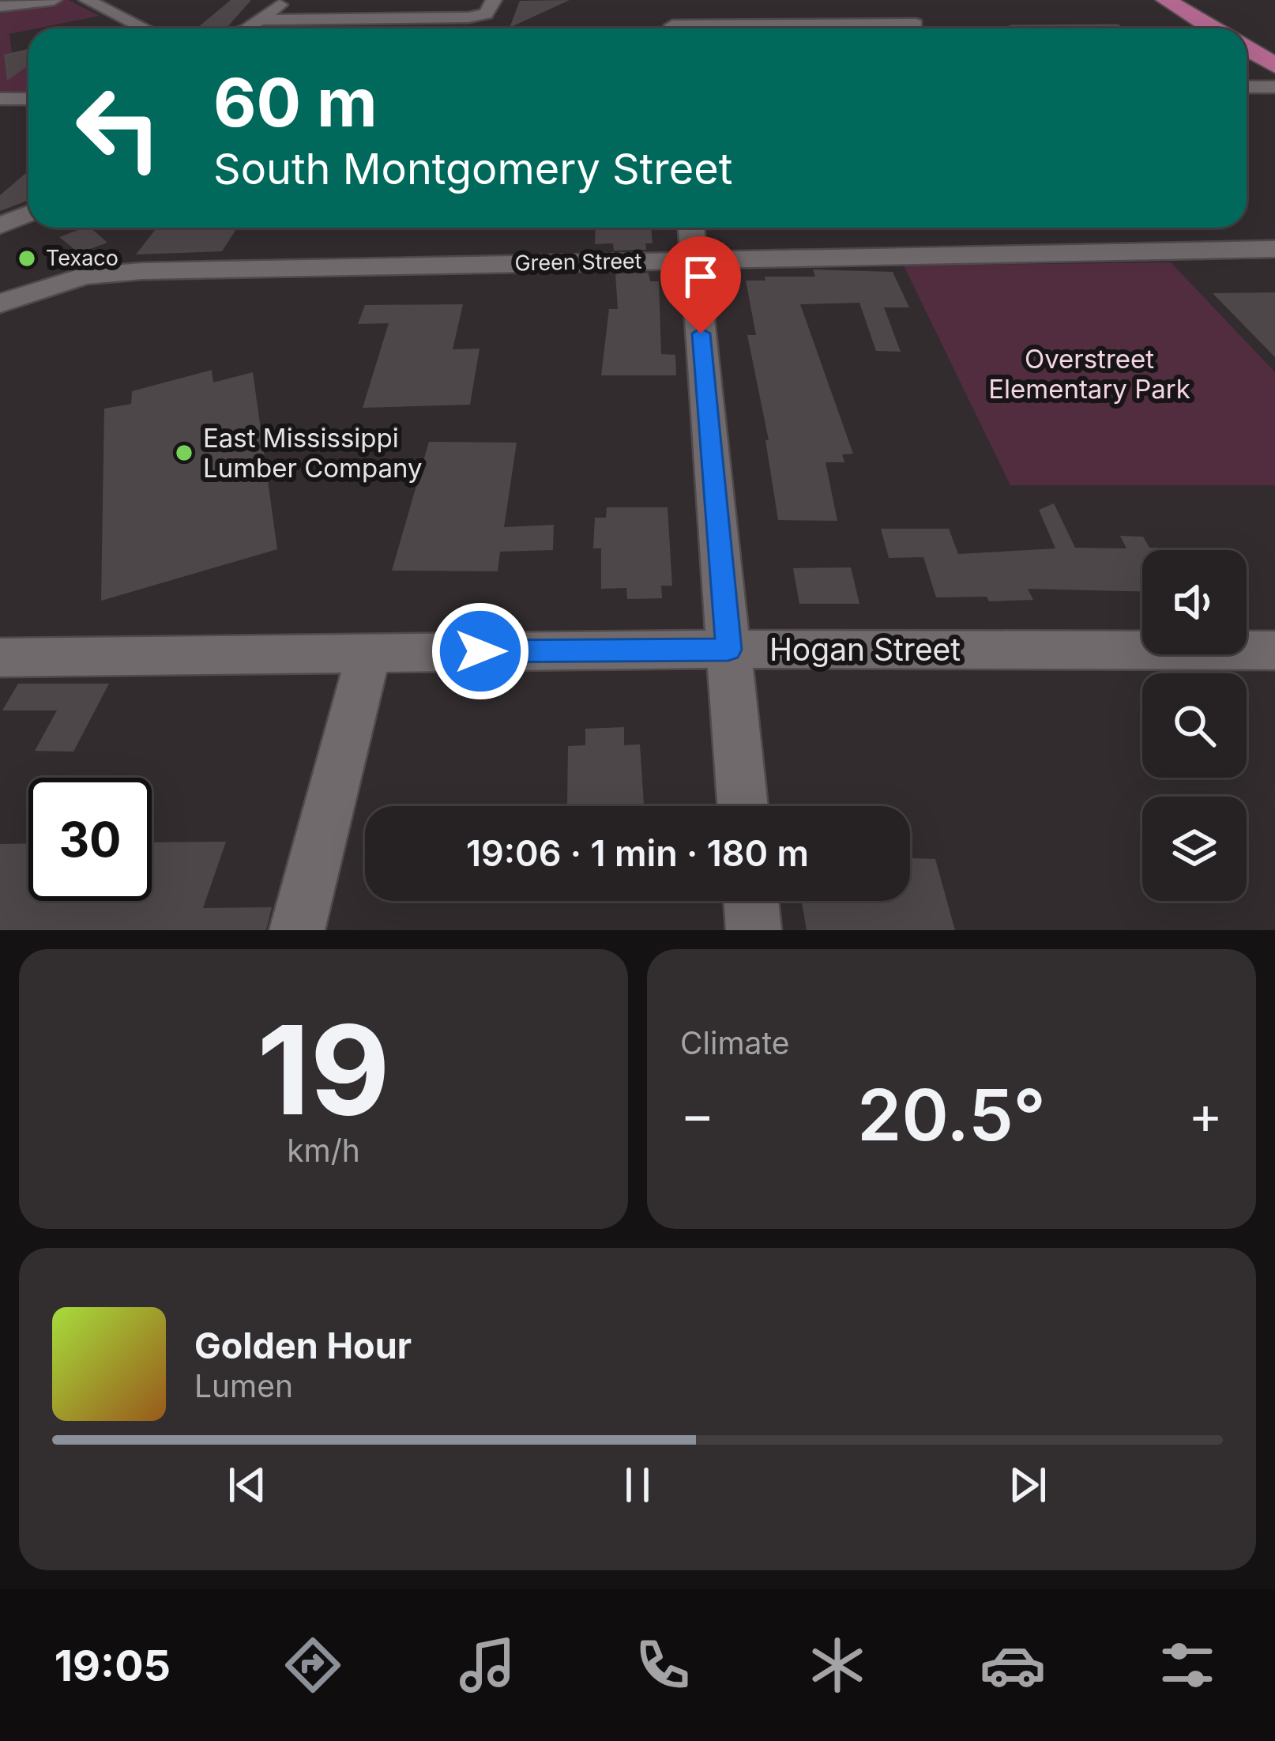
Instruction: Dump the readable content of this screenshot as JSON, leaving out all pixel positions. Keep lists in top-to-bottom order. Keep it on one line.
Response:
{"streets":{"street":["Green Street","Hogan Street"]},"parks":["Overstreet Elementary Park"],"places":["Texaco","East Mississippi Lumber Company"],"page":{"turn":["60 m","South Montgomery Street"],"limit":"30","trip":"19:06 · 1 min · 180 m","tile":[["19","km/h"],"Climate"],"heat":["−","20.5°","+"],"song":["Golden Hour","Lumen"],"tabs":"19:05"}}
